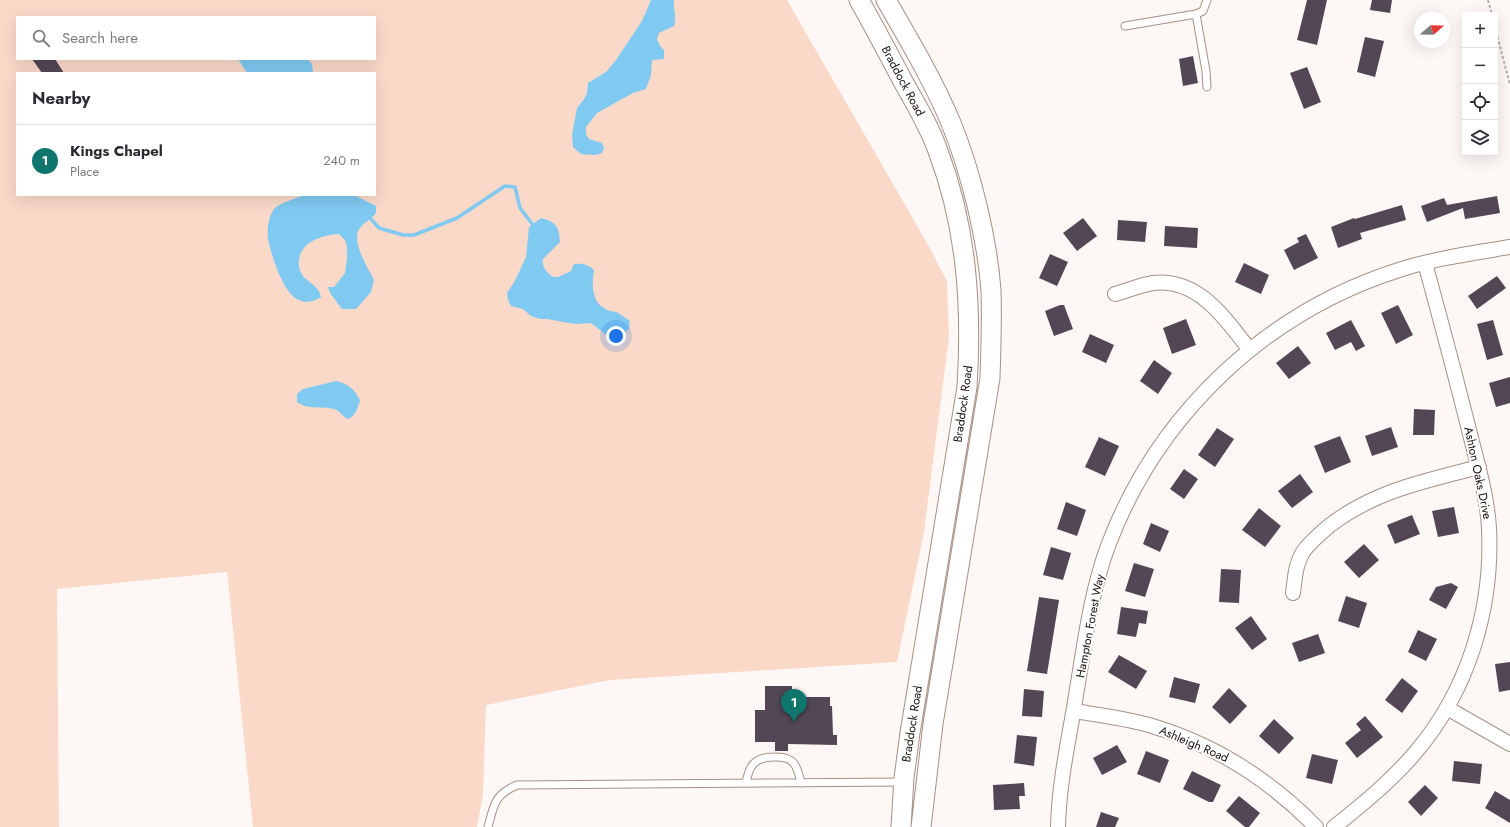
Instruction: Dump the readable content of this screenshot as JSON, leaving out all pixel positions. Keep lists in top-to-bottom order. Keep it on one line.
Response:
{"streets":{"main road":["Braddock Road"],"street":["Ashton Oaks Drive","Hampton Forest Way","Ashleigh Road"]},"crossings":[["Ashton Oaks Drive","Hampton Forest Way"],["Hampton Forest Way","Ashleigh Road"]],"north":"right","page":{"map_buttons":["+","−"],"search":"Search here","heading":"Nearby","list":[{"mark":"1","name":"Kings Chapel","note":"Place","value":"240 m"}],"pins":"1"}}
